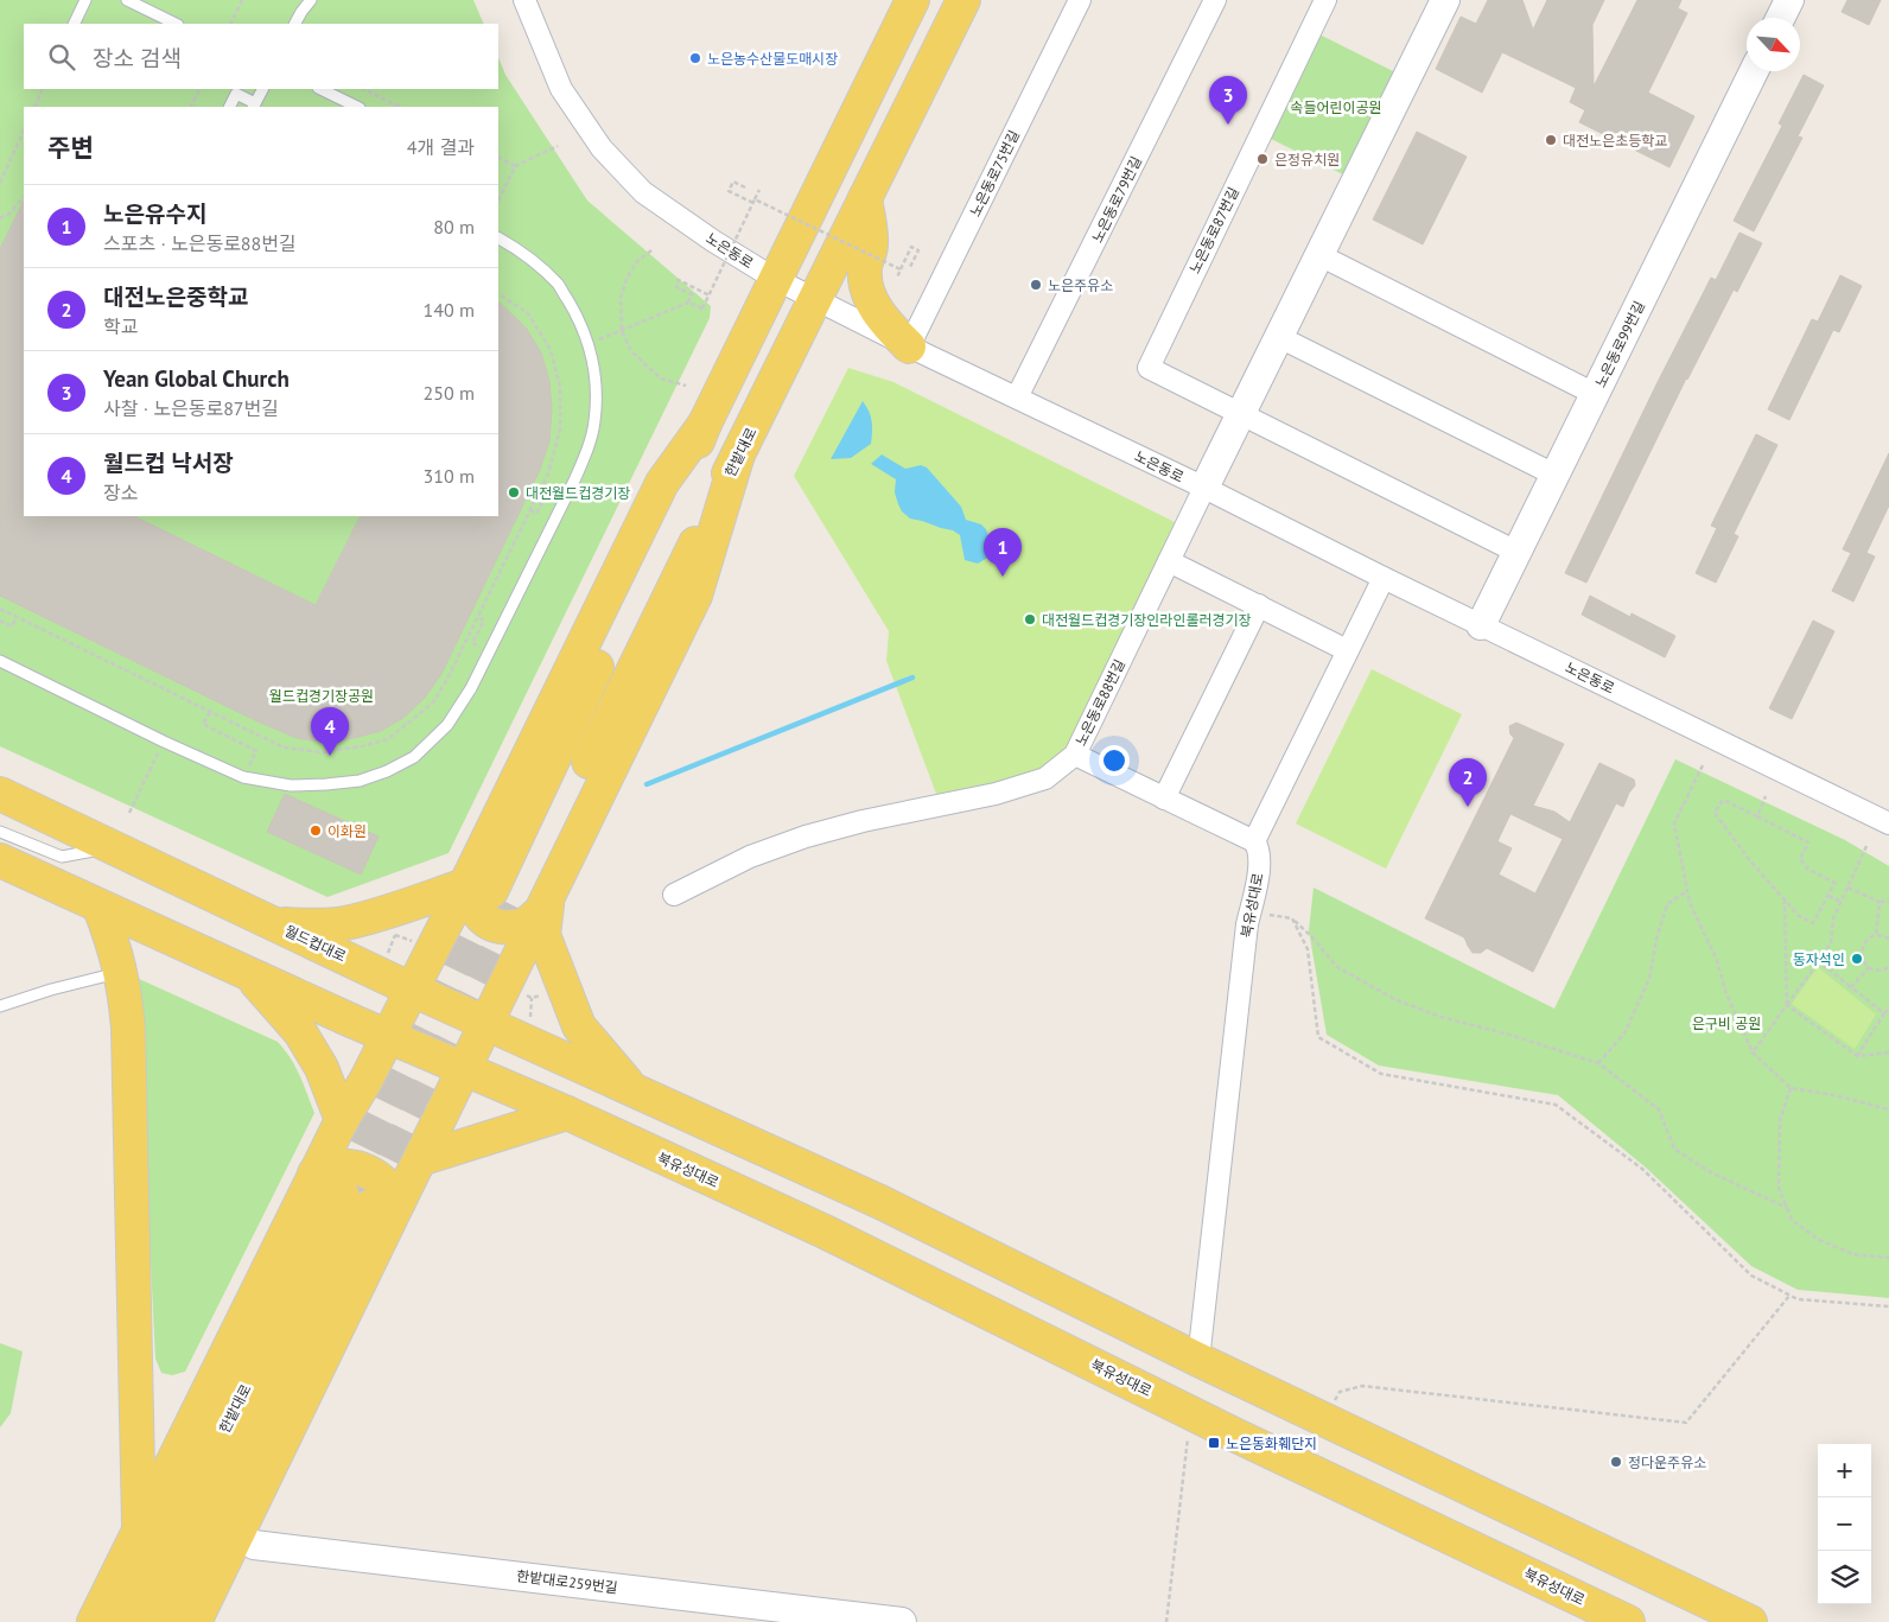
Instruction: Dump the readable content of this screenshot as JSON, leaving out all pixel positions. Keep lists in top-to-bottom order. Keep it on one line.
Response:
{"streets":{"main road":["한밭대로","북유성대로","월드컵대로"],"street":["노은동로75번길","노은동로79번길","노은동로87번길","노은동로","노은동로99번길","노은동로88번길","한밭대로259번길"]},"crossings":[["노은동로75번길","노은동로"],["노은동로79번길","노은동로"],["노은동로87번길","노은동로99번길"],["노은동로","노은동로99번길"],["노은동로","한밭대로"],["노은동로","노은동로88번길"],["노은동로88번길","북유성대로"]],"parks":["속들어린이공원","월드컵경기장공원","은구비 공원"],"places":{"other":["노은농수산물도매시장","대전노은초등학교","은정유치원","노은주유소","대전월드컵경기장","대전월드컵경기장인라인롤러경기장","이화원","동자석인","정다운주유소"],"transit":["노은동화훼단지"]},"north":"bottom right","page":{"search":"장소 검색","pins":["3","1","4","2"],"heading":["주변","4개 결과"],"list":[{"mark":"1","name":"노은유수지","note":"스포츠 · 노은동로88번길","value":"80 m"},{"mark":"2","name":"대전노은중학교","note":"학교","value":"140 m"},{"mark":"3","name":"Yean Global Church","note":"사찰 · 노은동로87번길","value":"250 m"},{"mark":"4","name":"월드컵 낙서장","note":"장소","value":"310 m"}],"map_buttons":["+","−"]}}
